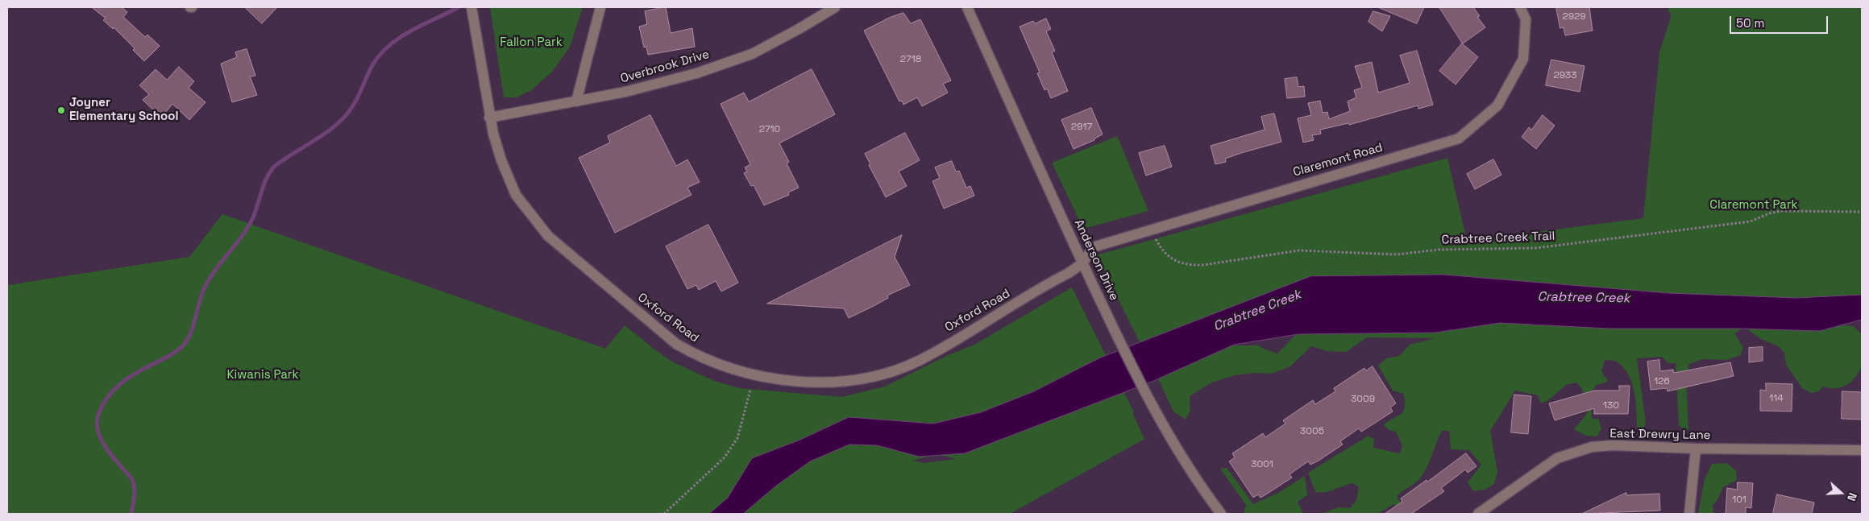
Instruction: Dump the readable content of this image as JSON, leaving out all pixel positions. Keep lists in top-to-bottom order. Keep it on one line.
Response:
{"streets":{"street":["Overbrook Drive","Claremont Road","Anderson Drive","Oxford Road","East Drewry Lane"],"path":["Crabtree Creek Trail"]},"crossings":[["Overbrook Drive","Oxford Road"],["Claremont Road","Crabtree Creek Trail"],["Claremont Road","Anderson Drive"],["Claremont Road","Oxford Road"],["Anderson Drive","Oxford Road"]],"water":["Crabtree Creek"],"parks":["Fallon Park","Claremont Park","Kiwanis Park"],"places":["Joyner Elementary School"],"house_numbers":["2929","2718","2933","2917","2710","126","114","3009","130","3005","3001","101"],"scale_bar":"50 m","north":"right"}
